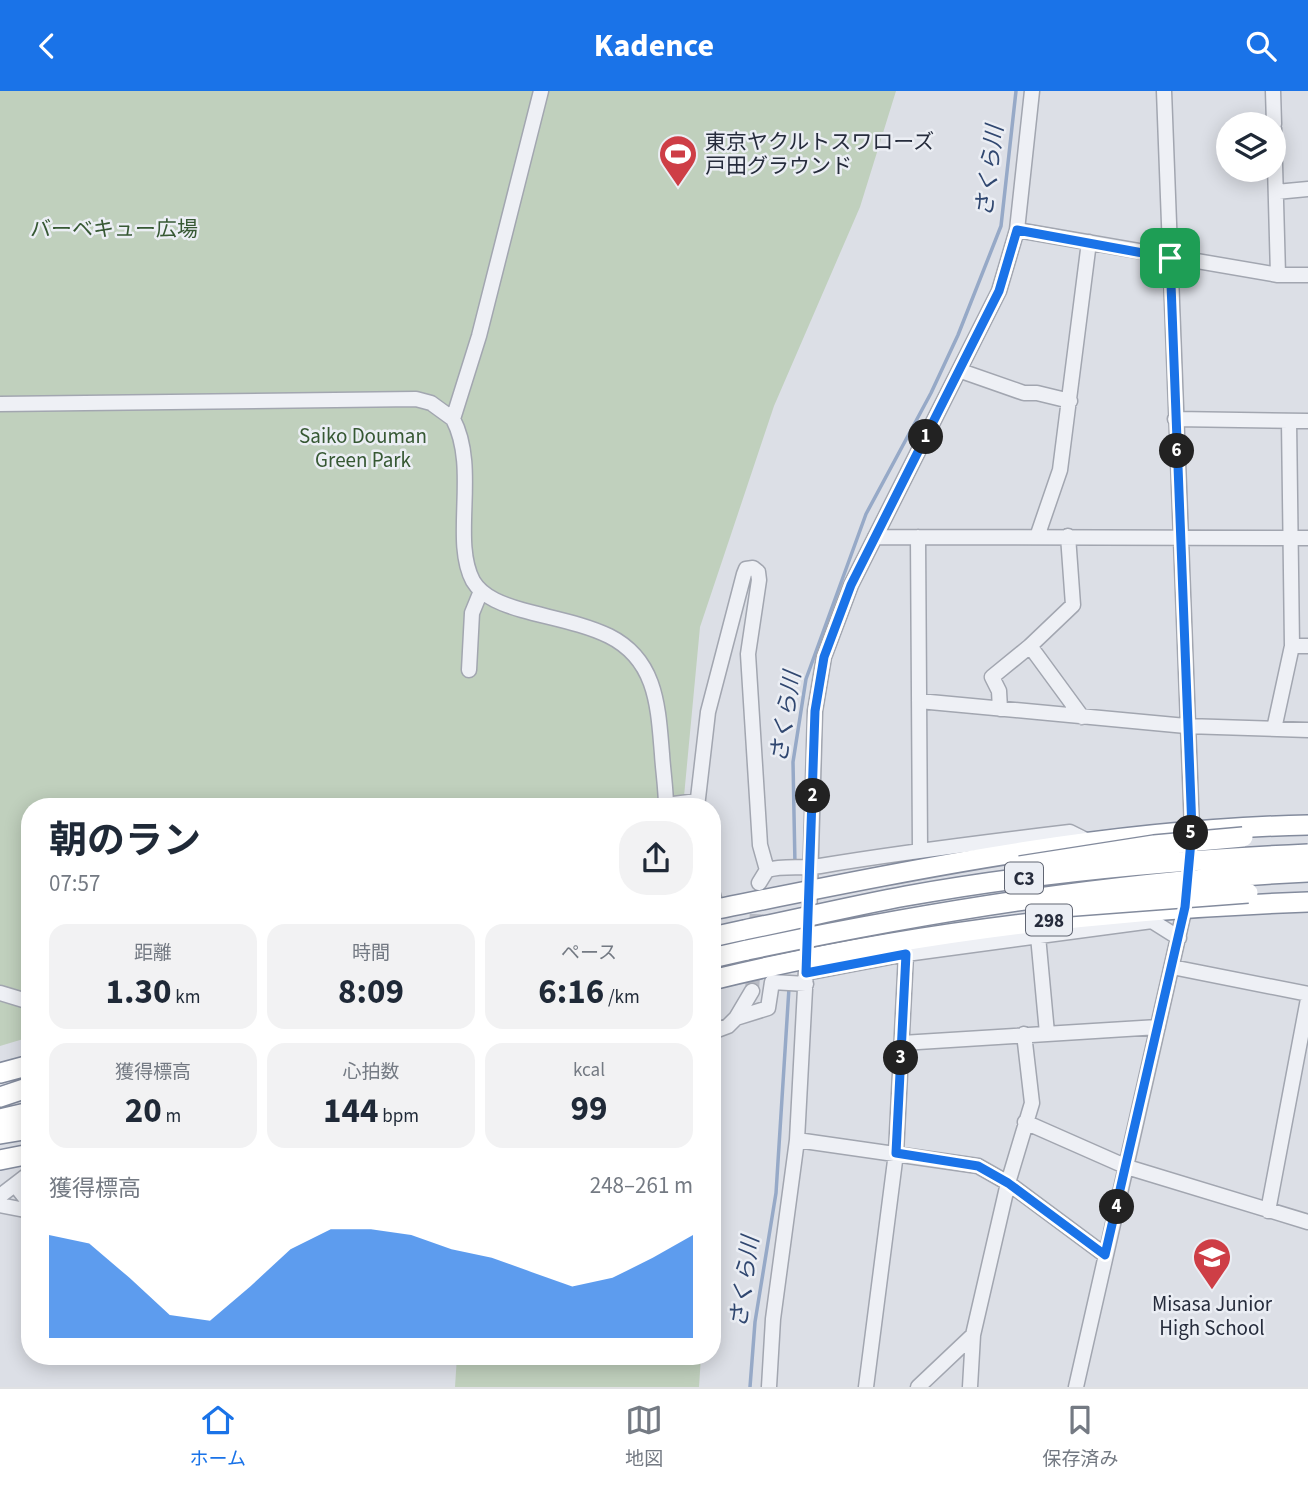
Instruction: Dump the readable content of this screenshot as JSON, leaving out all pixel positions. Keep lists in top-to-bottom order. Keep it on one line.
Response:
{"streets":{"highway":["C3","298"]},"water":["さくら川"],"parks":["バーベキュー広場","Saiko Douman Green Park"],"places":{"sports":["東京ヤクルトスワローズ 戸田グラウンド"],"school or university":["Misasa Junior High School"]},"page":{"header":"Kadence","pins":["1","6","2","5","3","4"],"heading":["朝のラン","07:57"],"stats":[["距離","1.30 km"],["時間","8:09"],["ペース","6:16 /km"],["獲得標高","20 m"],["心拍数","144 bpm"],["kcal","99"]],"chart":["獲得標高","248–261 m"],"tabs":["ホーム","地図","保存済み"]}}
